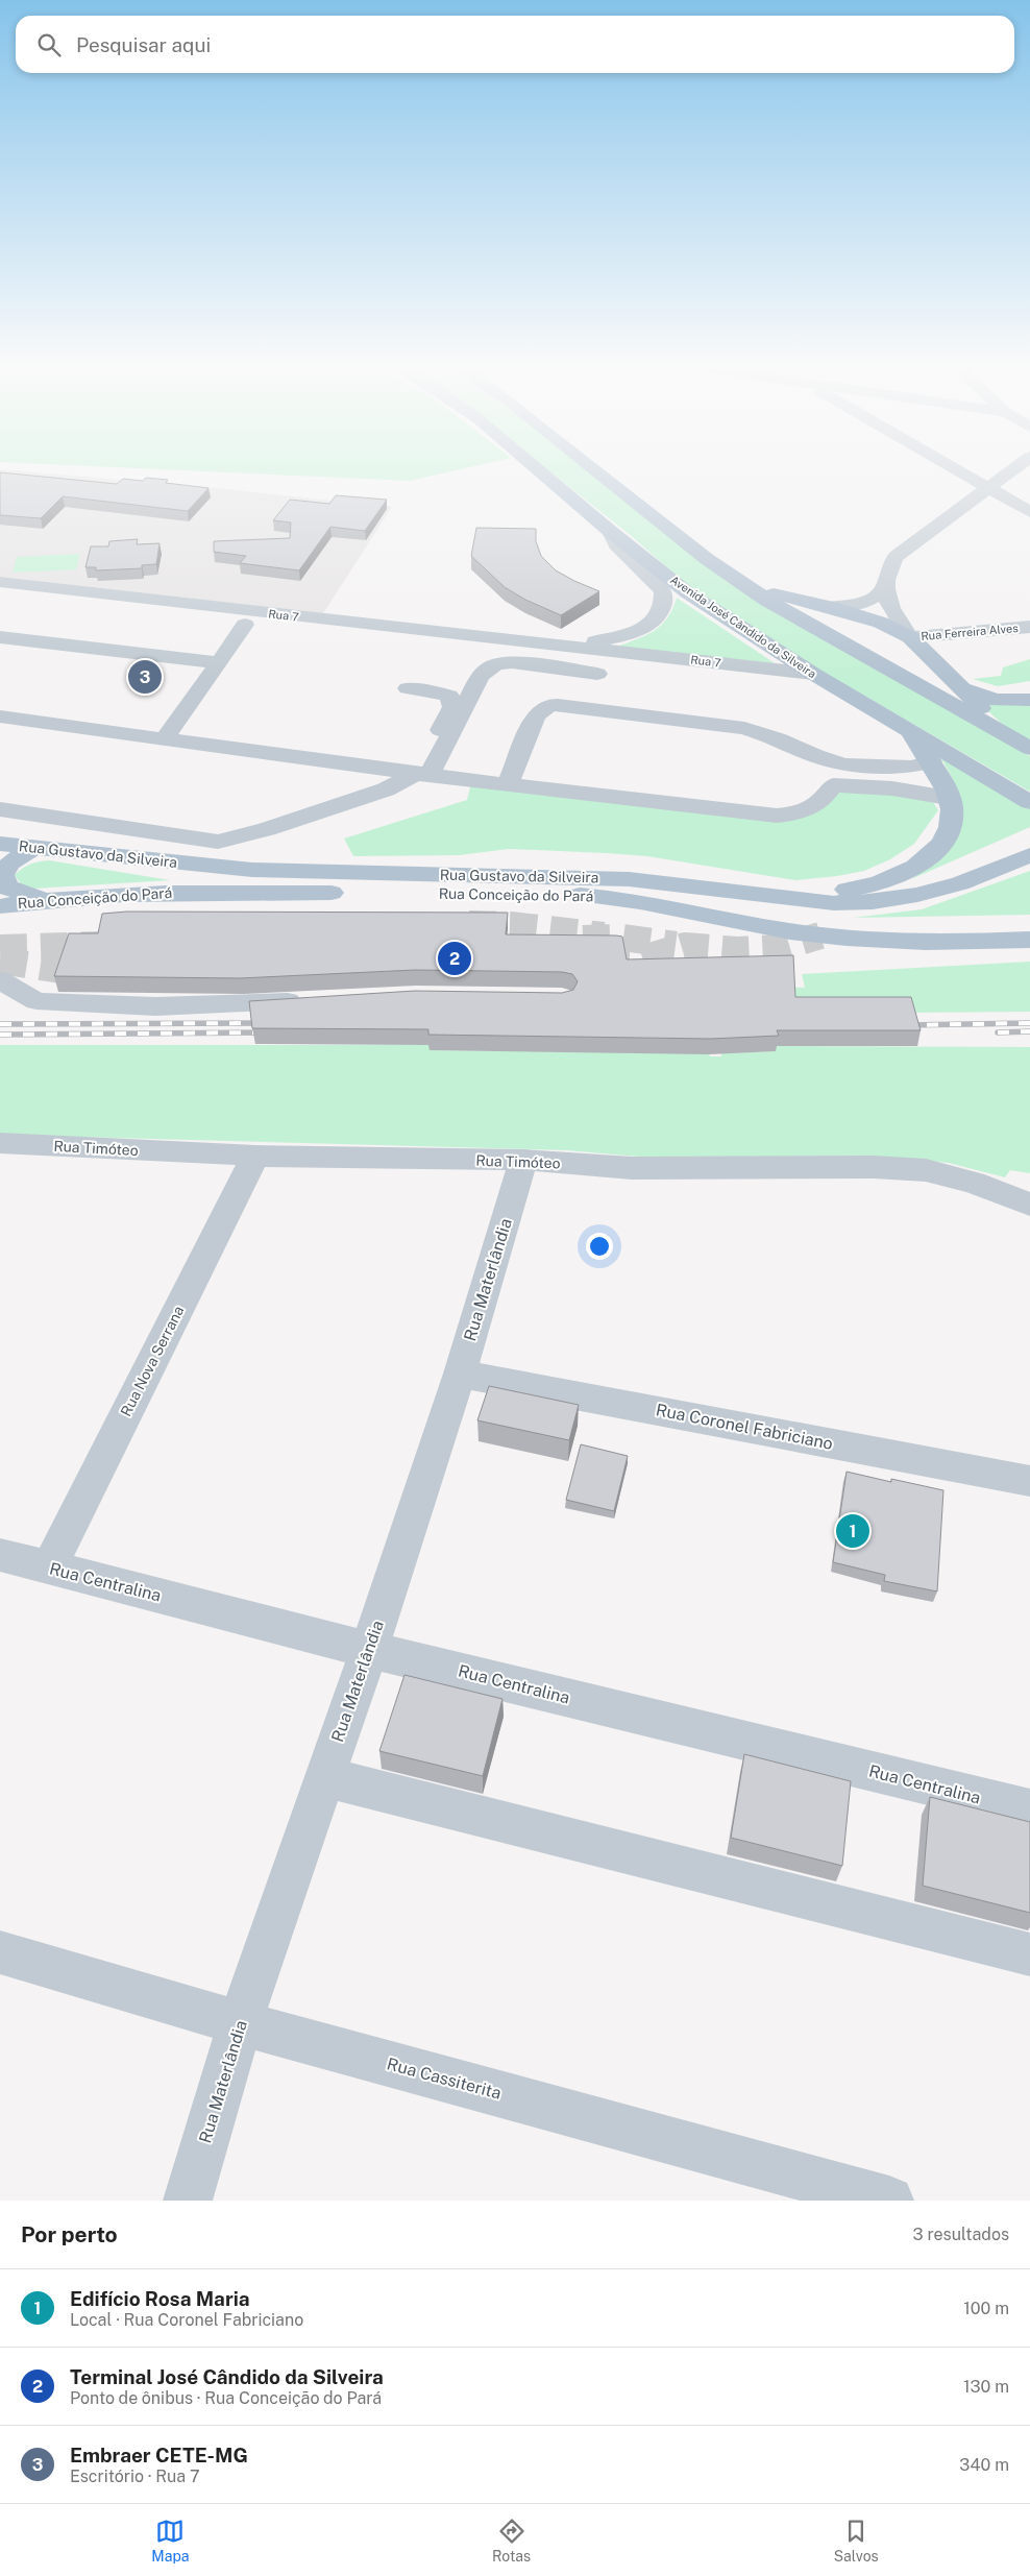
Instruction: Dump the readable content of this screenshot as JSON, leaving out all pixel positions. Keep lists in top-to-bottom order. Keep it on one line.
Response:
{"streets":{"main road":["Avenida José Cândido da Silveira","Rua Gustavo da Silveira","Rua Conceição do Pará"],"street":["Rua 7","Rua Ferreira Alves","Rua Timóteo","Rua Materlândia","Rua Nova Serrana","Rua Coronel Fabriciano","Rua Centralina","Rua Cassiterita"]},"crossings":[["Rua 7","Avenida José Cândido da Silveira"],["Rua Timóteo","Rua Materlândia"],["Rua Timóteo","Rua Nova Serrana"],["Rua Materlândia","Rua Coronel Fabriciano"],["Rua Materlândia","Rua Centralina"],["Rua Materlândia","Rua Cassiterita"],["Rua Nova Serrana","Rua Centralina"]],"page":{"search":"Pesquisar aqui","pins":["3","2","1"],"heading":["Por perto","3 resultados"],"list":[{"mark":"1","name":"Edifício Rosa Maria","note":"Local · Rua Coronel Fabriciano","value":"100 m"},{"mark":"2","name":"Terminal José Cândido da Silveira","note":"Ponto de ônibus · Rua Conceição do Pará","value":"130 m"},{"mark":"3","name":"Embraer CETE-MG","note":"Escritório · Rua 7","value":"340 m"}],"nav":["Mapa","Rotas","Salvos"]}}
